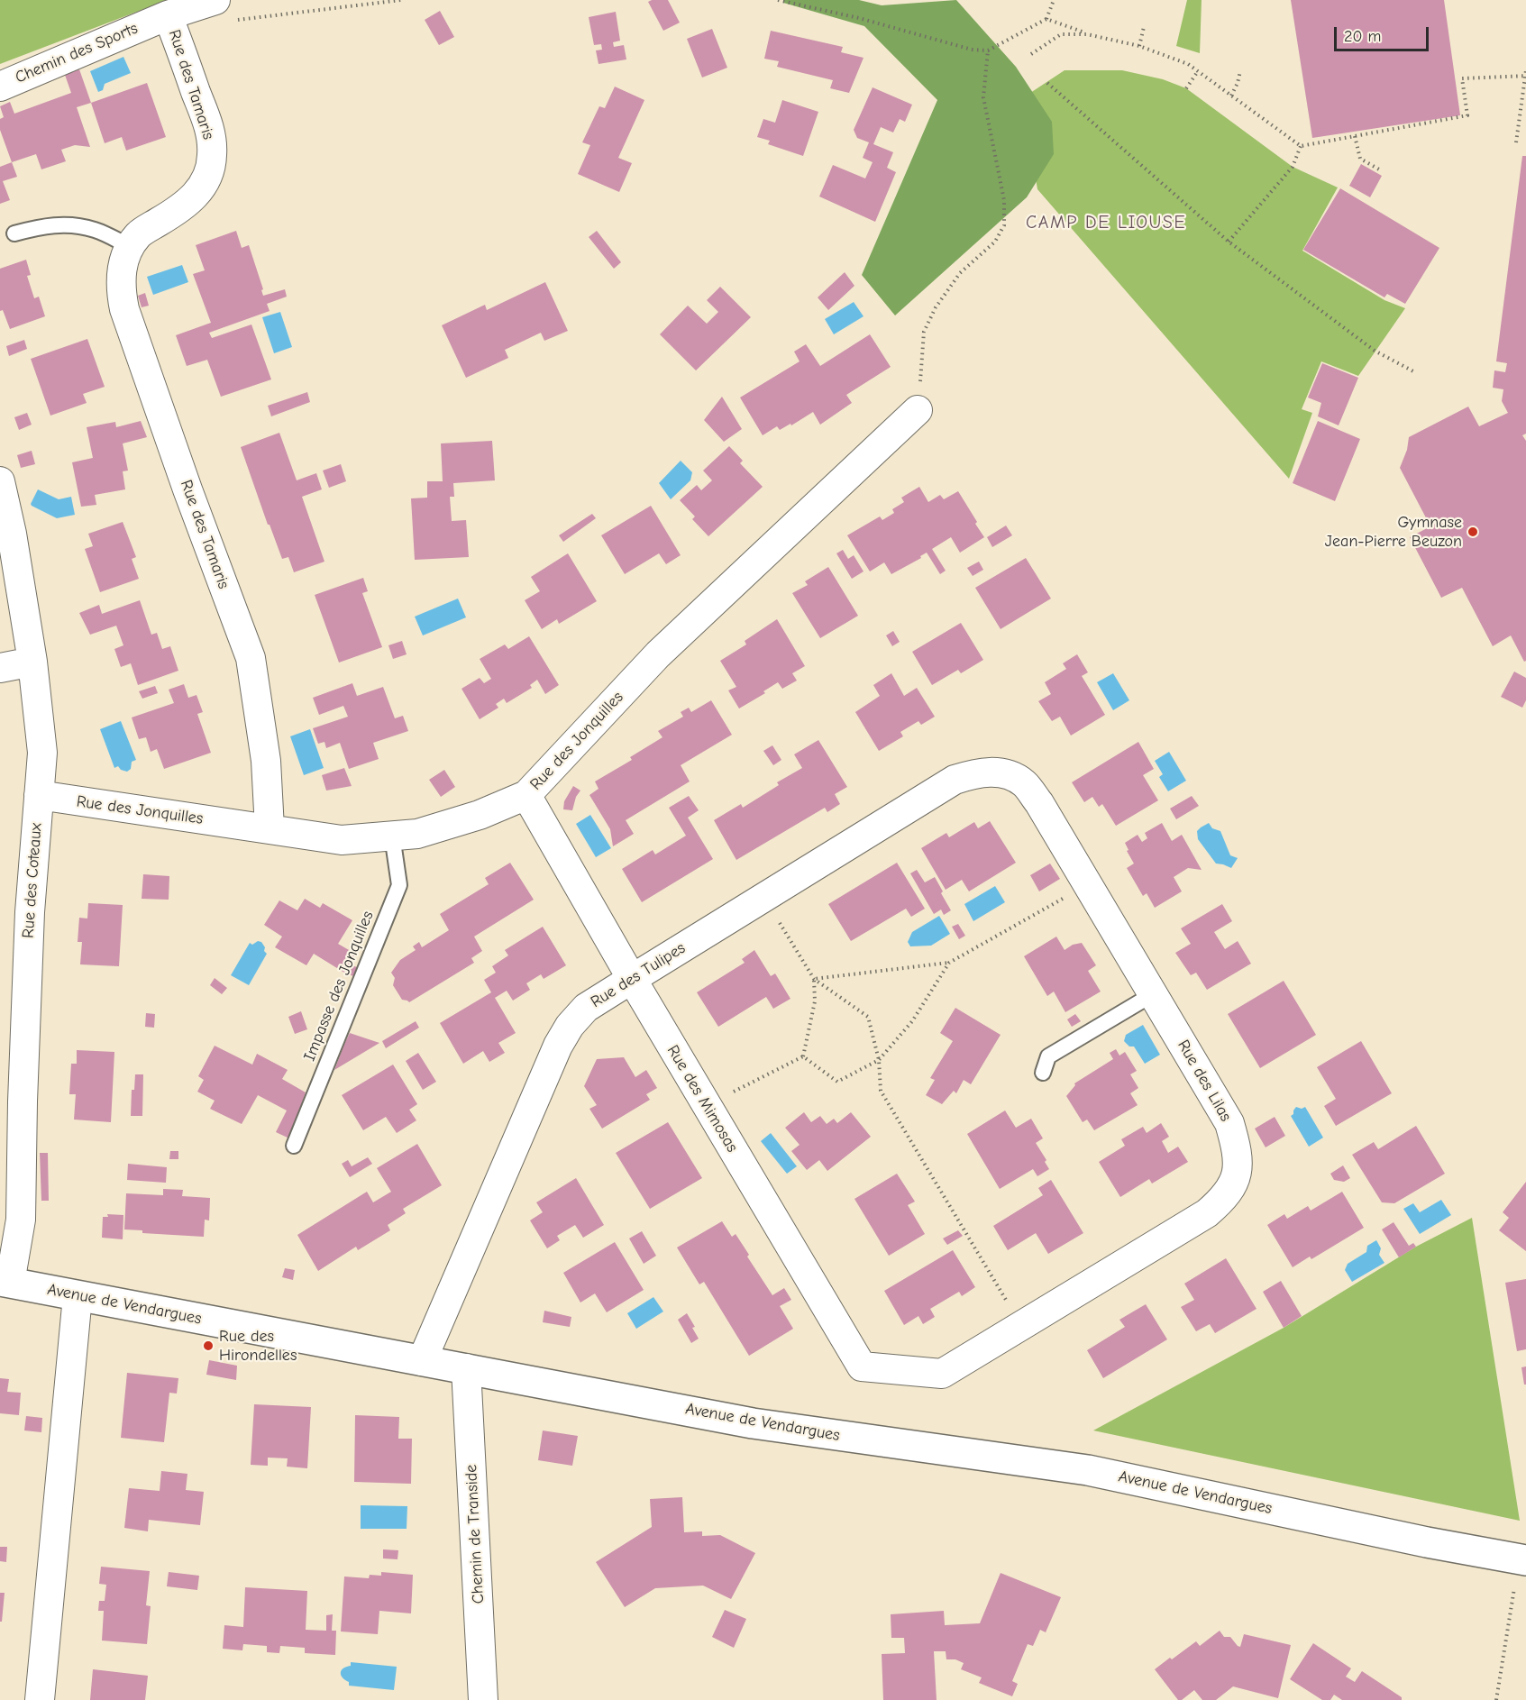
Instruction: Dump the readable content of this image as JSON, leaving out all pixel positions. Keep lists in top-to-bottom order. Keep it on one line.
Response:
{"streets":{"street":["Chemin des Sports","Rue des Tamaris","Rue des Jonquilles","Rue des Coteaux","Rue des Tulipes","Rue des Lilas","Rue des Mimosas","Avenue de Vendargues","Chemin de Transide"],"lane":["Impasse des Jonquilles"]},"crossings":[["Chemin des Sports","Rue des Tamaris"],["Rue des Tamaris","Rue des Jonquilles"],["Rue des Jonquilles","Rue des Coteaux"],["Rue des Jonquilles","Impasse des Jonquilles"],["Rue des Jonquilles","Rue des Mimosas"],["Rue des Coteaux","Avenue de Vendargues"],["Rue des Tulipes","Rue des Lilas"],["Rue des Tulipes","Rue des Mimosas"],["Rue des Tulipes","Avenue de Vendargues"],["Rue des Lilas","Rue des Mimosas"],["Avenue de Vendargues","Chemin de Transide"]],"districts":["CAMP DE LIOUSE"],"places":["Gymnase Jean-Pierre Beuzon","Rue des Hirondelles"],"scale_bar":"20 m"}
